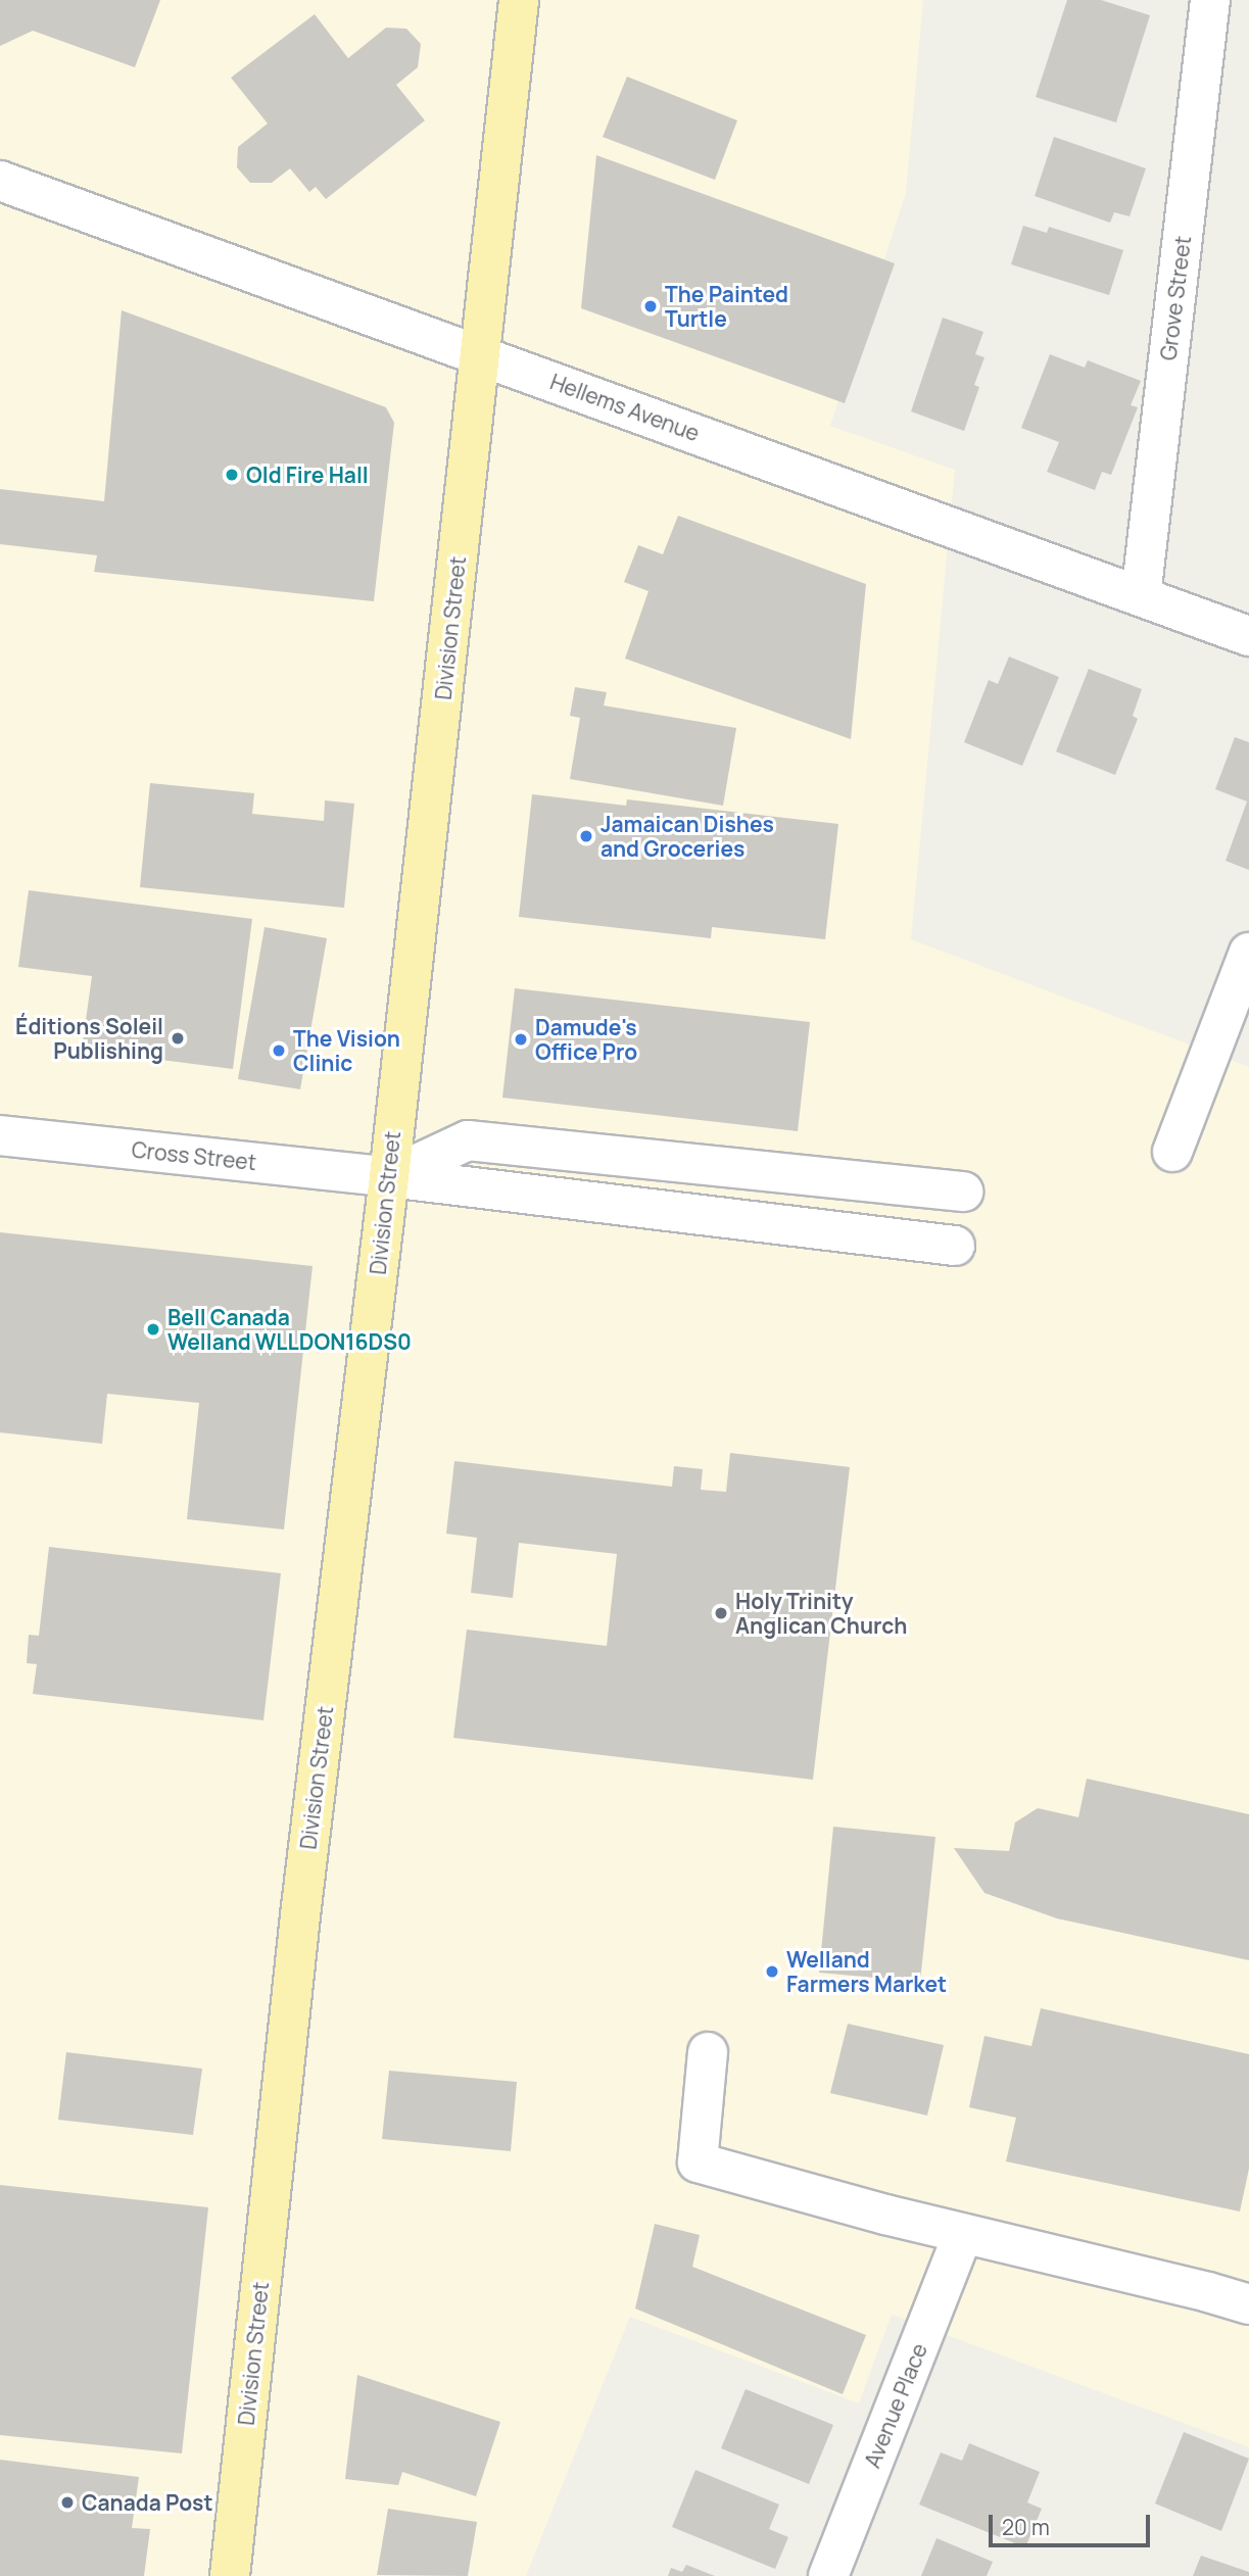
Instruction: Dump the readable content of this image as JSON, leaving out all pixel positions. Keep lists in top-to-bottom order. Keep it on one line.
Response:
{"streets":{"main road":["Division Street"],"street":["Grove Street","Hellems Avenue","Cross Street","Avenue Place"]},"crossings":[["Grove Street","Hellems Avenue"],["Hellems Avenue","Division Street"],["Division Street","Cross Street"]],"places":["The Painted Turtle","Old Fire Hall","Jamaican Dishes and Groceries","Éditions Soleil Publishing","Damude's Office Pro","The Vision Clinic","Bell Canada Welland WLLDON16DS0","Holy Trinity Anglican Church","Welland Farmers Market","Canada Post"],"scale_bar":"20 m"}
